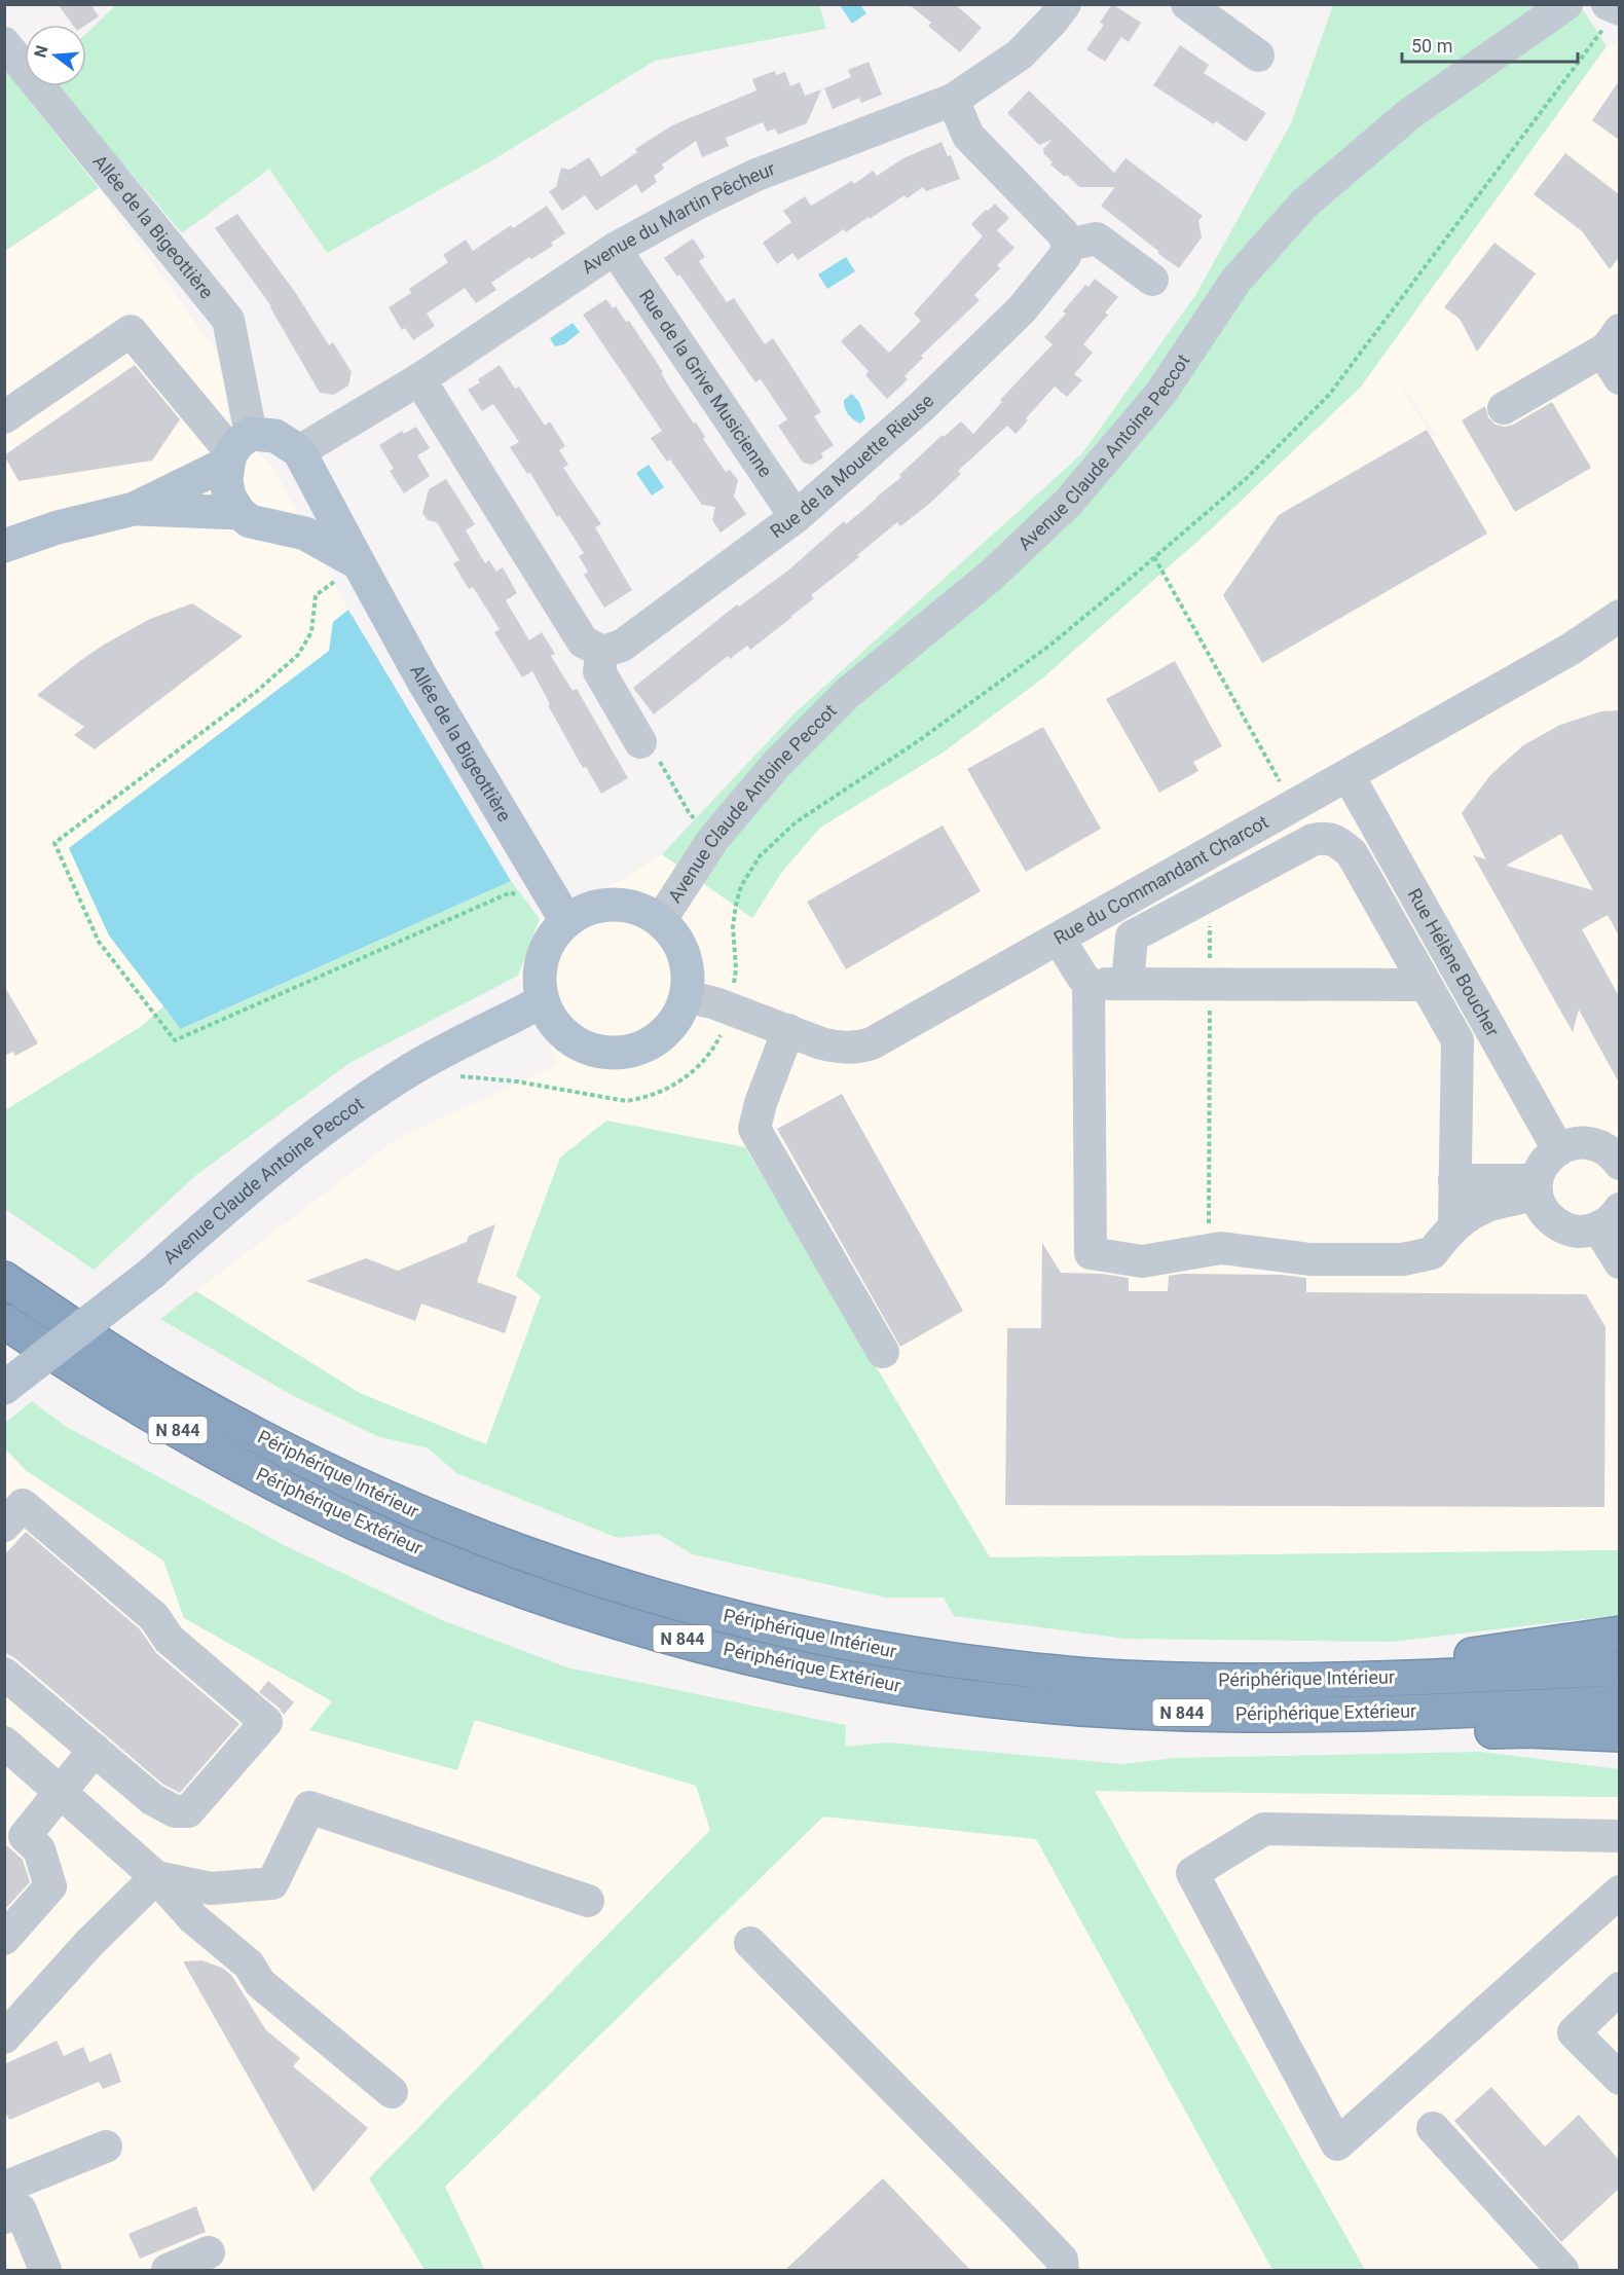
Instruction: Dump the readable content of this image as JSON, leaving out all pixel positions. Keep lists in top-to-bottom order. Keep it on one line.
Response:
{"streets":{"highway":["N 844","Périphérique Intérieur","Périphérique Extérieur"],"main road":["Allée de la Bigeottière","Avenue Claude Antoine Peccot"],"street":["Avenue du Martin Pêcheur","Rue de la Grive Musicienne","Rue de la Mouette Rieuse","Rue du Commandant Charcot","Rue Hélène Boucher"]},"crossings":[["Avenue du Martin Pêcheur","Allée de la Bigeottière"],["Avenue du Martin Pêcheur","Rue de la Grive Musicienne"],["Allée de la Bigeottière","Avenue Claude Antoine Peccot"],["Allée de la Bigeottière","Rue du Commandant Charcot"],["Rue de la Grive Musicienne","Rue de la Mouette Rieuse"],["Avenue Claude Antoine Peccot","Rue du Commandant Charcot"],["Rue du Commandant Charcot","Rue Hélène Boucher"]],"scale_bar":"50 m","north":"left"}
